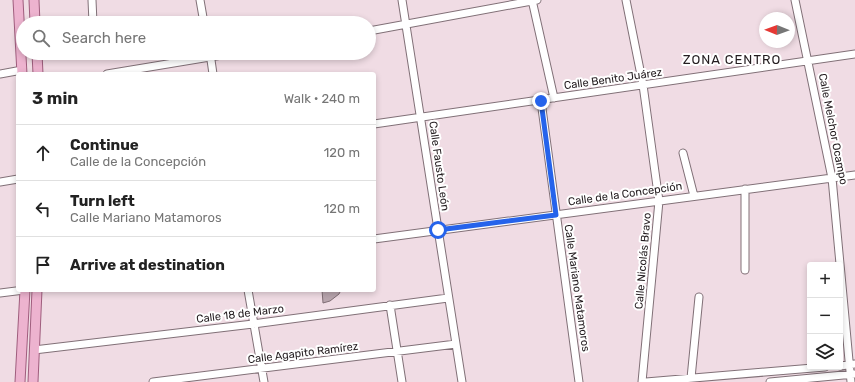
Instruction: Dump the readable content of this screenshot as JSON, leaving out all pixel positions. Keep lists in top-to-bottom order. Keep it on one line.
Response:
{"streets":{"street":["Calle Benito Juárez","Calle Melchor Ocampo","Calle Fausto León","Calle de la Concepción","Calle Nicolás Bravo","Calle Mariano Matamoros","Calle 18 de Marzo","Calle Agapito Ramírez"]},"crossings":[["Calle Benito Juárez","Calle Melchor Ocampo"],["Calle Benito Juárez","Calle Fausto León"],["Calle Benito Juárez","Calle Nicolás Bravo"],["Calle Benito Juárez","Calle Mariano Matamoros"],["Calle Melchor Ocampo","Calle de la Concepción"],["Calle Fausto León","Calle de la Concepción"],["Calle Fausto León","Calle 18 de Marzo"],["Calle Fausto León","Calle Agapito Ramírez"],["Calle de la Concepción","Calle Nicolás Bravo"],["Calle de la Concepción","Calle Mariano Matamoros"]],"districts":["ZONA CENTRO"],"north":"left","page":{"search":"Search here","heading":["3 min","Walk · 240 m"],"list":[["Continue","Calle de la Concepción","120 m"],["Turn left","Calle Mariano Matamoros","120 m"],"Arrive at destination"],"map_buttons":["+","−"]}}
